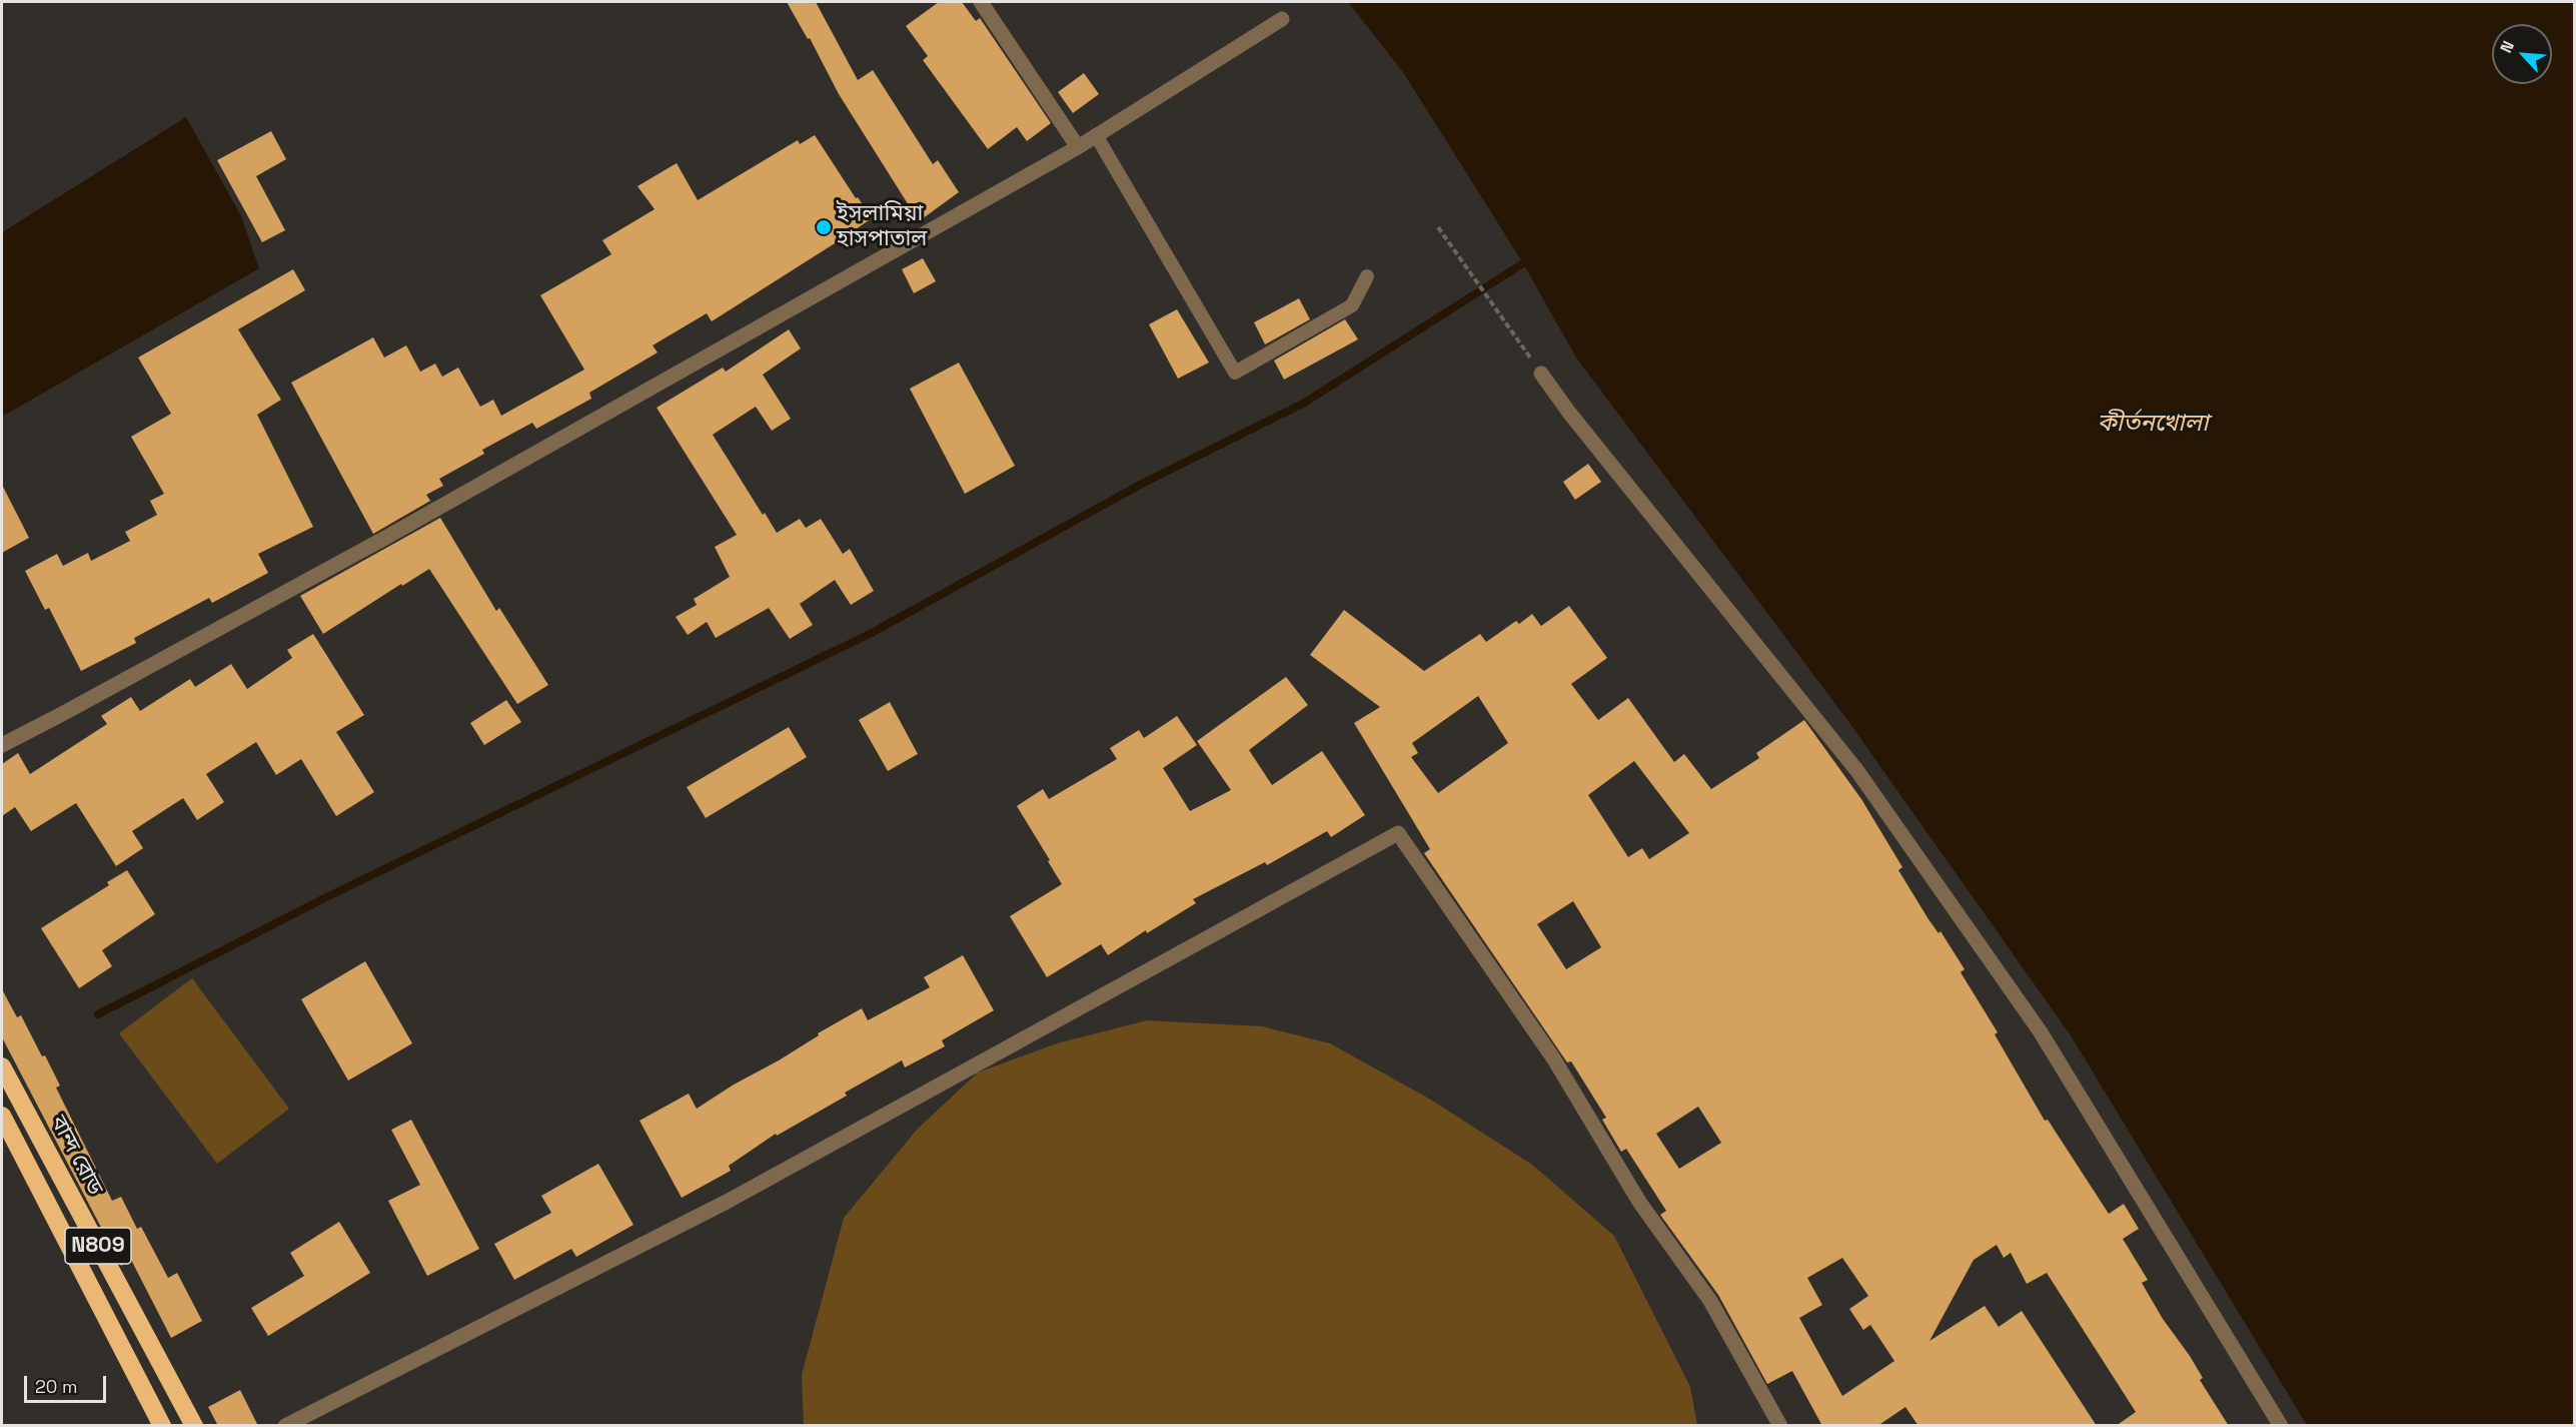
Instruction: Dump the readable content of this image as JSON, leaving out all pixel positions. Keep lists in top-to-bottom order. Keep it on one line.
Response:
{"streets":{"highway":["বান্দ রোড","N809"]},"water":["কীর্তনখোলা"],"places":["ইসলামিয়া হাসপাতাল"],"scale_bar":"20 m","north":"top left"}
